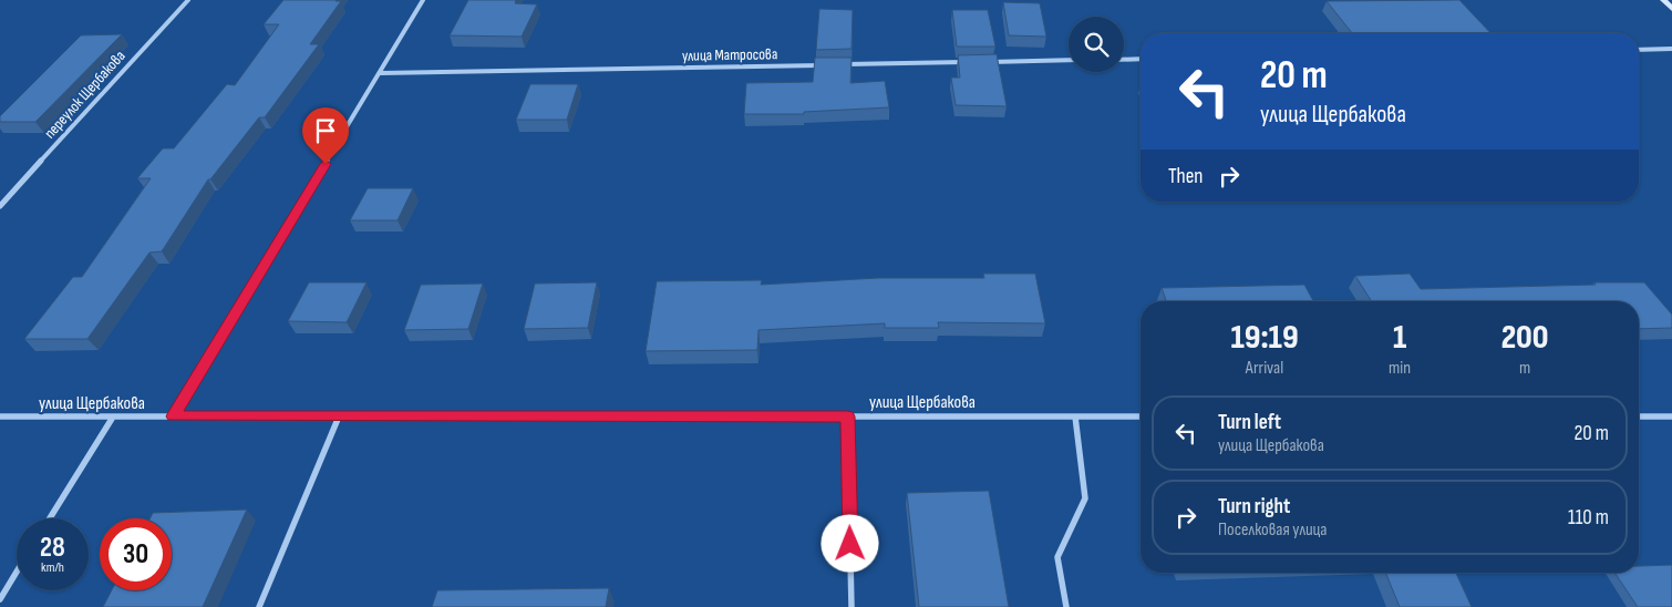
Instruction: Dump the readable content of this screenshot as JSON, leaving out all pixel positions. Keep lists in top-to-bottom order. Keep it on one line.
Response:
{"streets":{"street":["улица Матросова","переулок Щербакова","улица Щербакова"]},"page":{"turn":["20 m","улица Щербакова"],"then":"Then","eta":["19:19","Arrival","1","min","200","m"],"list":[{"name":"Turn left","note":"улица Щербакова","value":"20 m"},{"name":"Turn right","note":"Поселковая улица","value":"110 m"}],"speed":"28 km/h","limit":"30"}}
